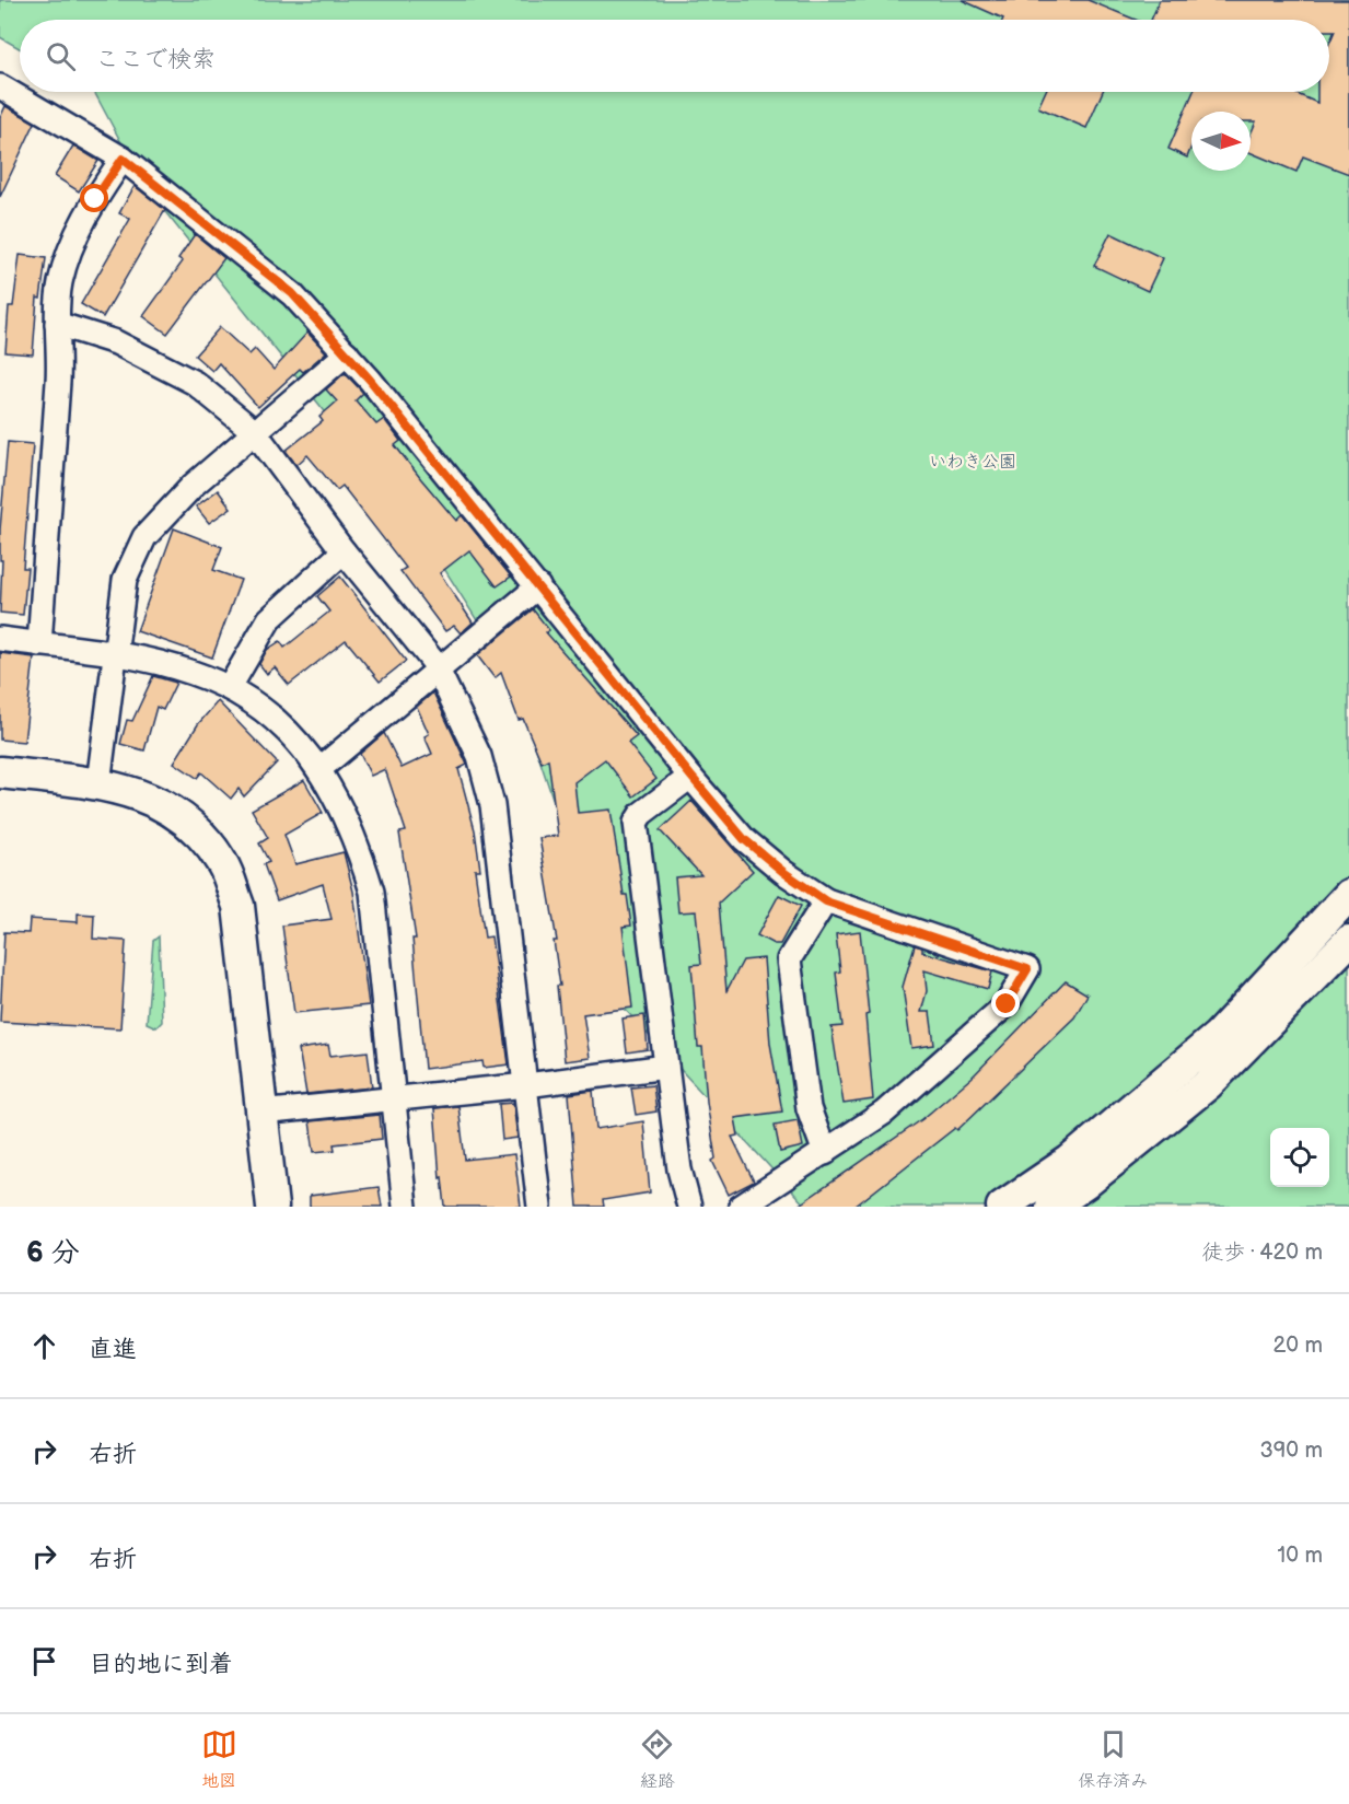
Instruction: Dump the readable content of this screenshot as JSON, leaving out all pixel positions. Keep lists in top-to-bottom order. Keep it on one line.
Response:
{"parks":["いわき公園"],"north":"right","page":{"search":"ここで検索","heading":["6 分","徒歩 · 420 m"],"list":[["直進","20 m"],["右折","390 m"],["右折","10 m"],"目的地に到着"],"nav":["地図","経路","保存済み"]}}
